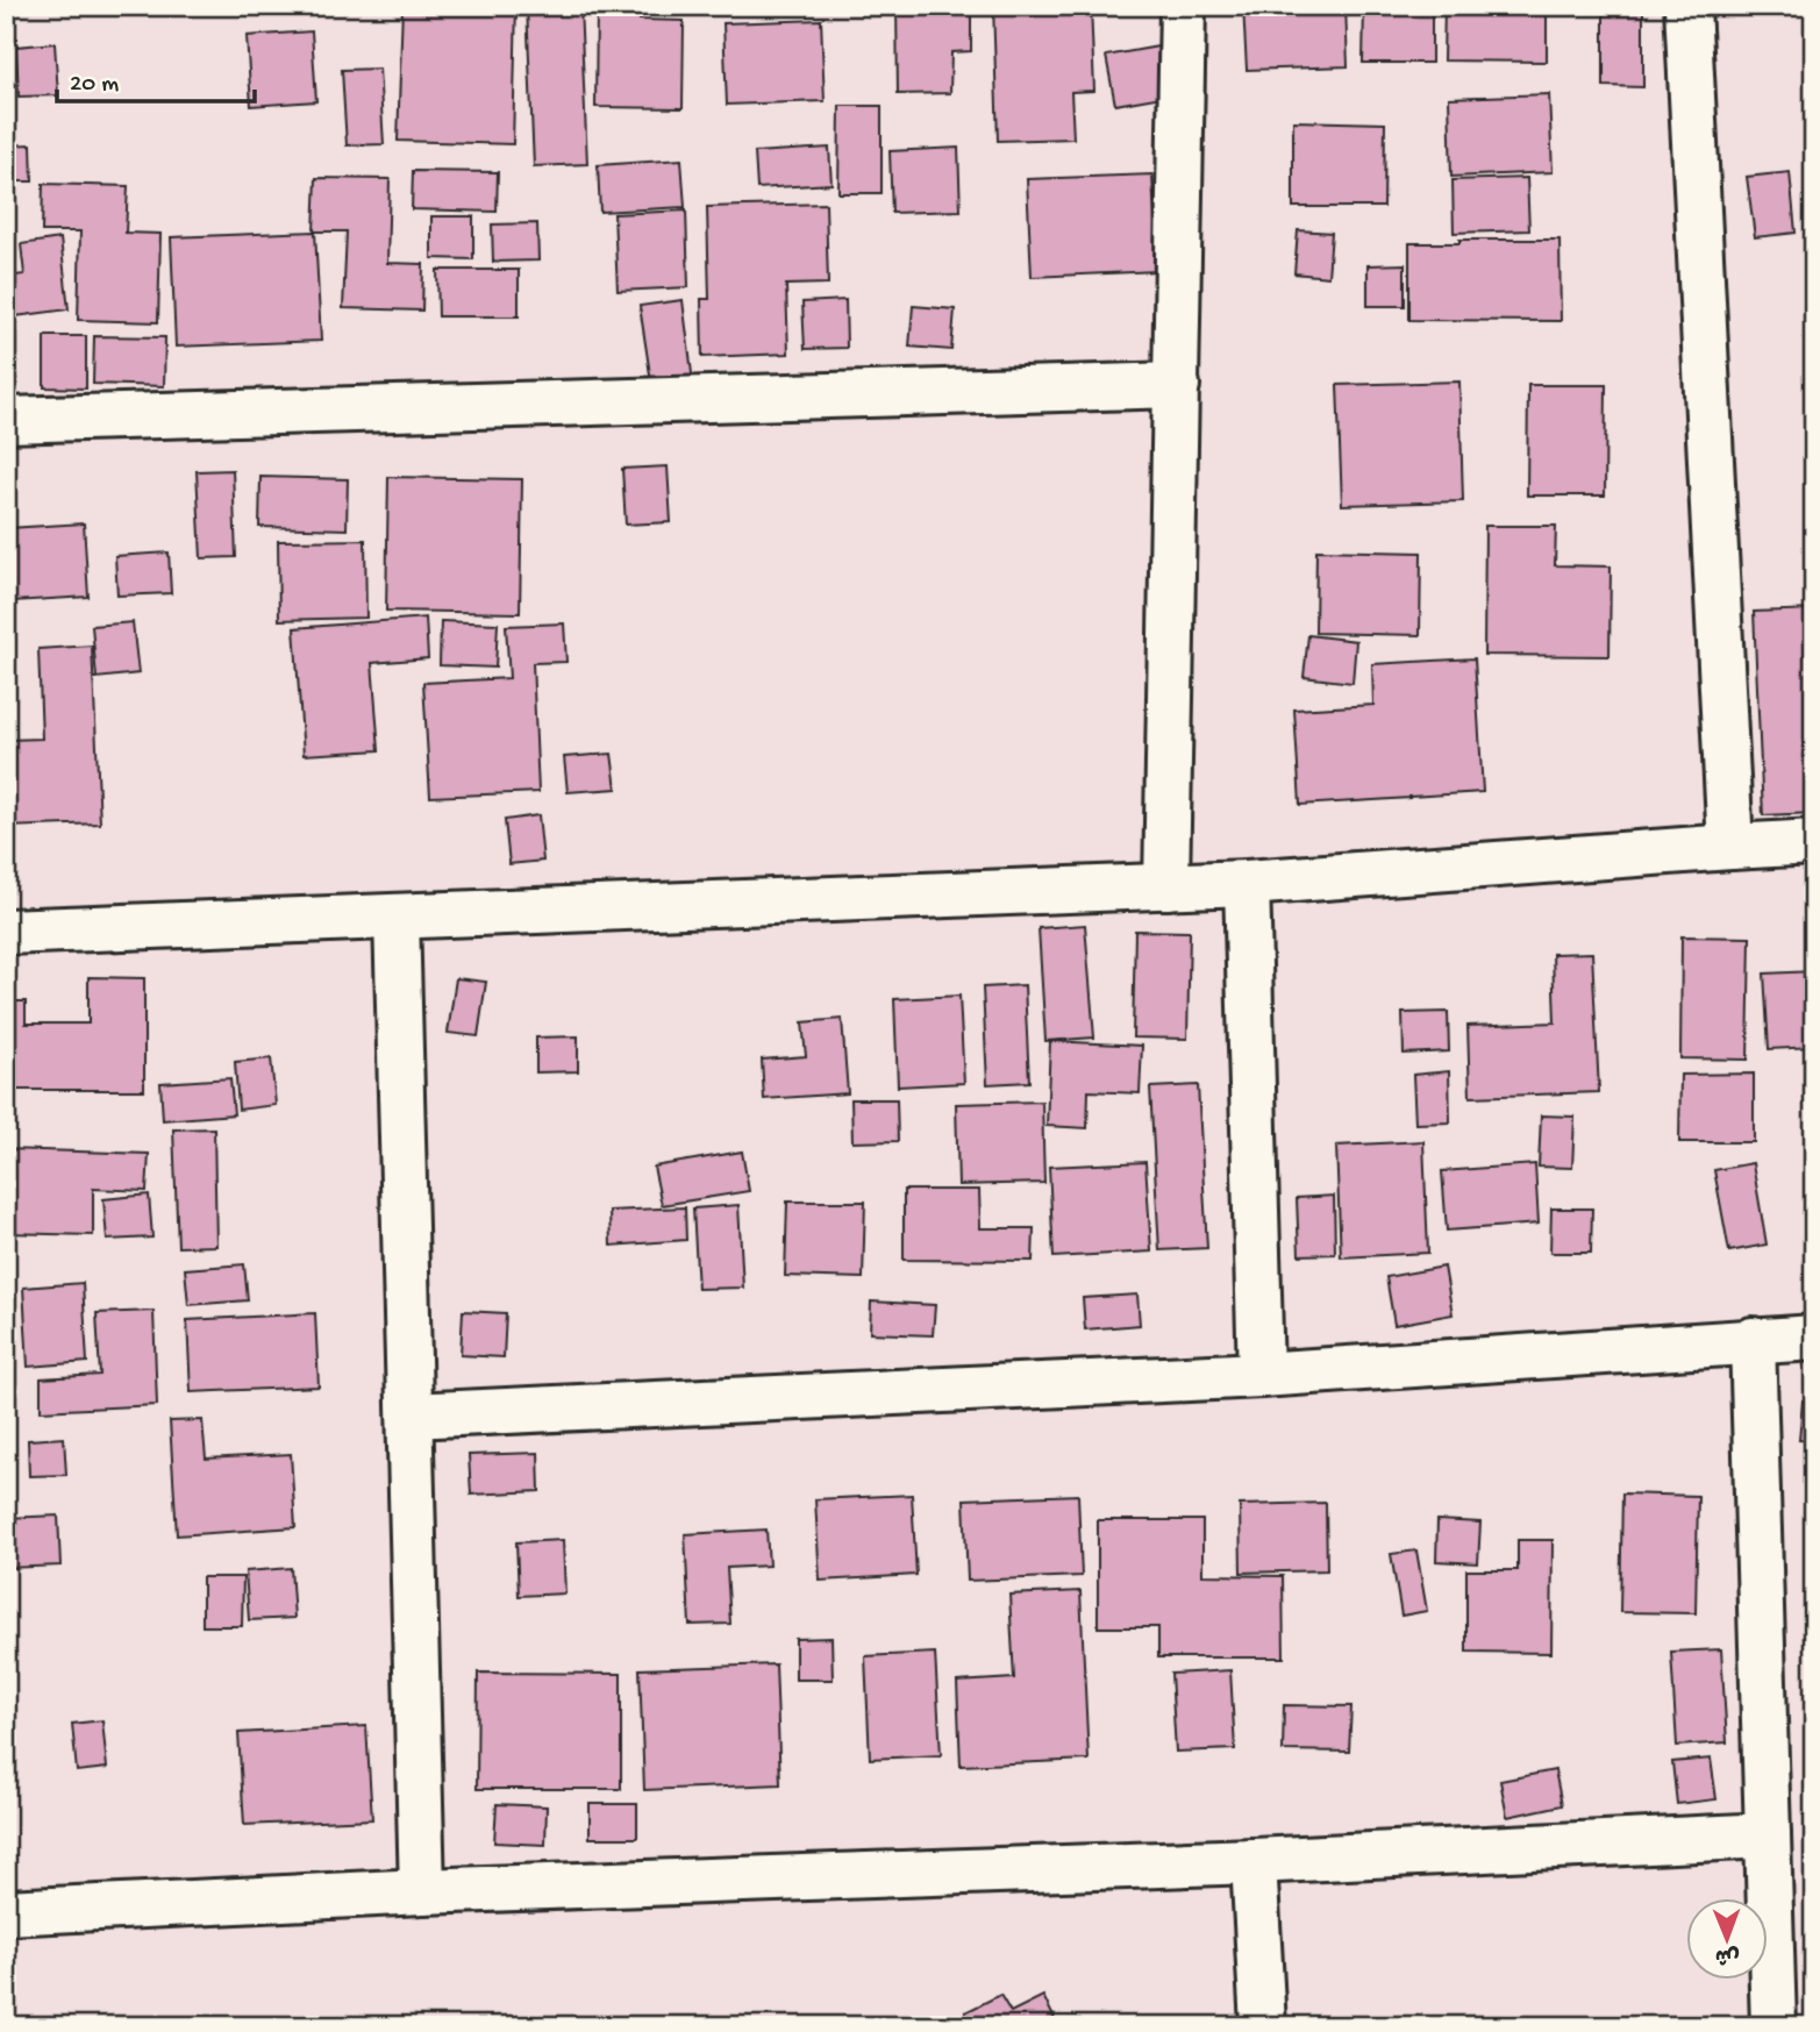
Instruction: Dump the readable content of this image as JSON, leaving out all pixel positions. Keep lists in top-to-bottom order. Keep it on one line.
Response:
{"scale_bar":"20 m","north":"bottom"}
